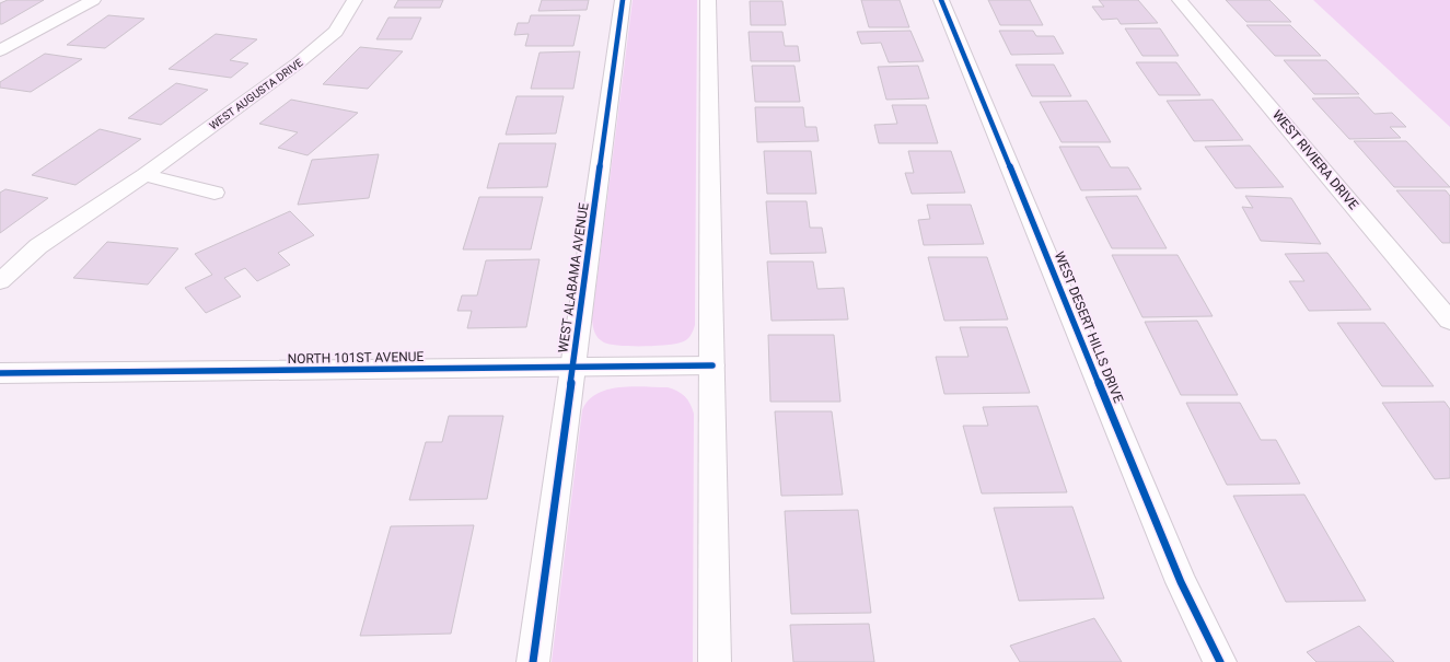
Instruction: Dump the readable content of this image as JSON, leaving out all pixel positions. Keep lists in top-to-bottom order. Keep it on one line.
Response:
{"streets":{"street":["WEST AUGUSTA DRIVE","WEST RIVIERA DRIVE","WEST ALABAMA AVENUE","WEST DESERT HILLS DRIVE","NORTH 101ST AVENUE"]},"crossings":[["WEST ALABAMA AVENUE","NORTH 101ST AVENUE"]]}
